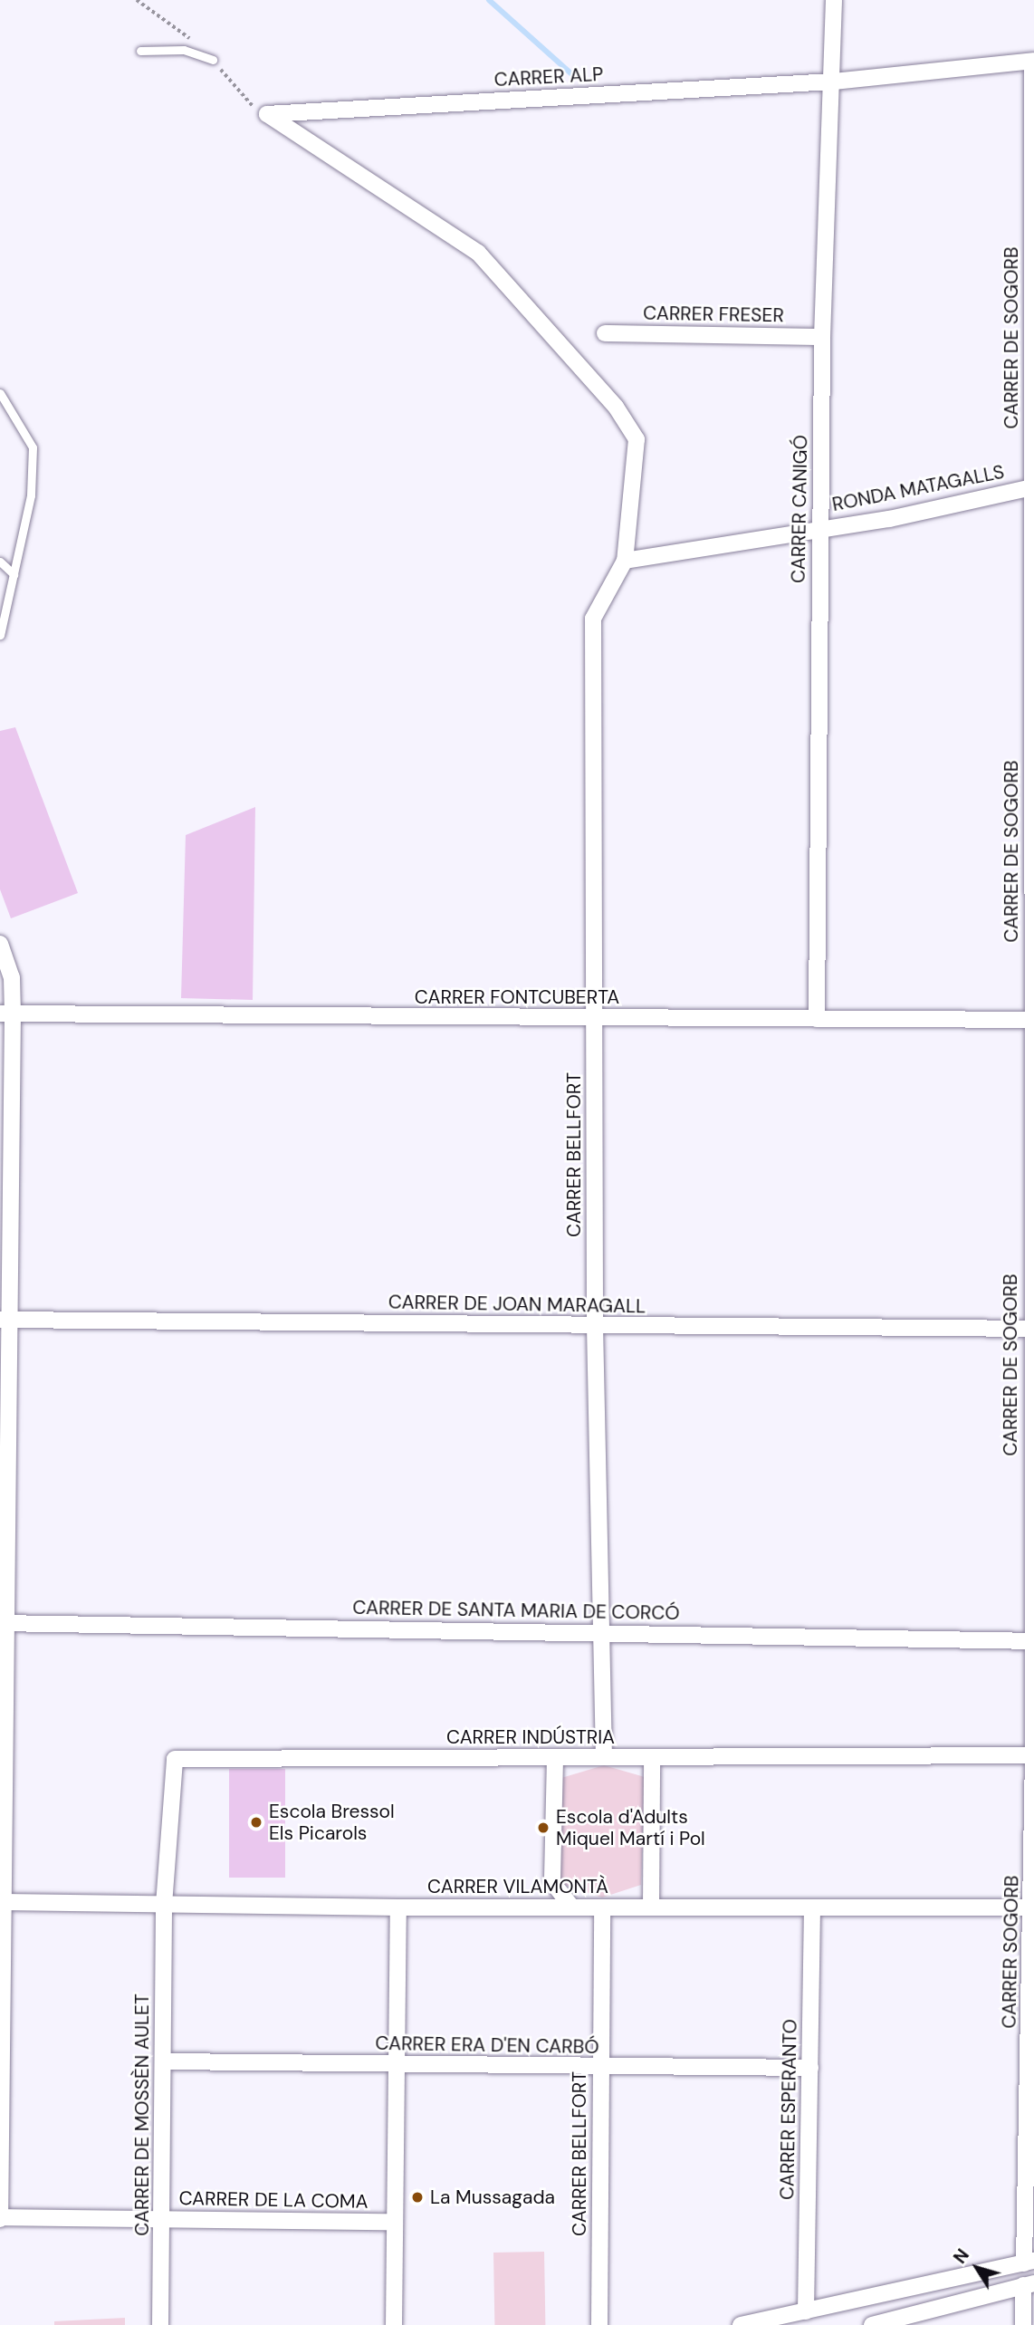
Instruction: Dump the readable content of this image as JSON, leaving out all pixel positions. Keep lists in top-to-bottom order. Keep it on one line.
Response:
{"streets":{"street":["CARRER ALP","CARRER FRESER","CARRER DE SOGORB","RONDA MATAGALLS","CARRER CANIGÓ","CARRER FONTCUBERTA","CARRER BELLFORT","CARRER DE JOAN MARAGALL","CARRER DE SANTA MARIA DE CORCÓ","CARRER INDÚSTRIA","CARRER VILAMONTÀ","CARRER SOGORB","CARRER ERA D'EN CARBÓ","CARRER ESPERANTO","CARRER DE MOSSÈN AULET","CARRER DE LA COMA"]},"crossings":[["CARRER ALP","CARRER DE SOGORB"],["CARRER ALP","RONDA MATAGALLS"],["CARRER ALP","CARRER CANIGÓ"],["CARRER ALP","CARRER BELLFORT"],["CARRER FRESER","CARRER CANIGÓ"],["CARRER DE SOGORB","RONDA MATAGALLS"],["CARRER DE SOGORB","CARRER FONTCUBERTA"],["CARRER DE SOGORB","CARRER DE JOAN MARAGALL"],["CARRER DE SOGORB","CARRER DE SANTA MARIA DE CORCÓ"],["CARRER DE SOGORB","CARRER SOGORB"],["RONDA MATAGALLS","CARRER CANIGÓ"],["RONDA MATAGALLS","CARRER BELLFORT"],["CARRER CANIGÓ","CARRER FONTCUBERTA"],["CARRER FONTCUBERTA","CARRER BELLFORT"],["CARRER BELLFORT","CARRER DE JOAN MARAGALL"],["CARRER BELLFORT","CARRER DE SANTA MARIA DE CORCÓ"],["CARRER BELLFORT","CARRER INDÚSTRIA"],["CARRER BELLFORT","CARRER VILAMONTÀ"],["CARRER BELLFORT","CARRER ERA D'EN CARBÓ"],["CARRER DE SANTA MARIA DE CORCÓ","CARRER SOGORB"],["CARRER INDÚSTRIA","CARRER VILAMONTÀ"],["CARRER INDÚSTRIA","CARRER SOGORB"],["CARRER INDÚSTRIA","CARRER DE MOSSÈN AULET"],["CARRER VILAMONTÀ","CARRER SOGORB"],["CARRER VILAMONTÀ","CARRER ESPERANTO"],["CARRER VILAMONTÀ","CARRER DE MOSSÈN AULET"],["CARRER ERA D'EN CARBÓ","CARRER ESPERANTO"],["CARRER ERA D'EN CARBÓ","CARRER DE MOSSÈN AULET"],["CARRER DE MOSSÈN AULET","CARRER DE LA COMA"]],"places":["Escola Bressol Els Picarols","Escola d'Adults Miquel Martí i Pol","La Mussagada"],"north":"top left"}
